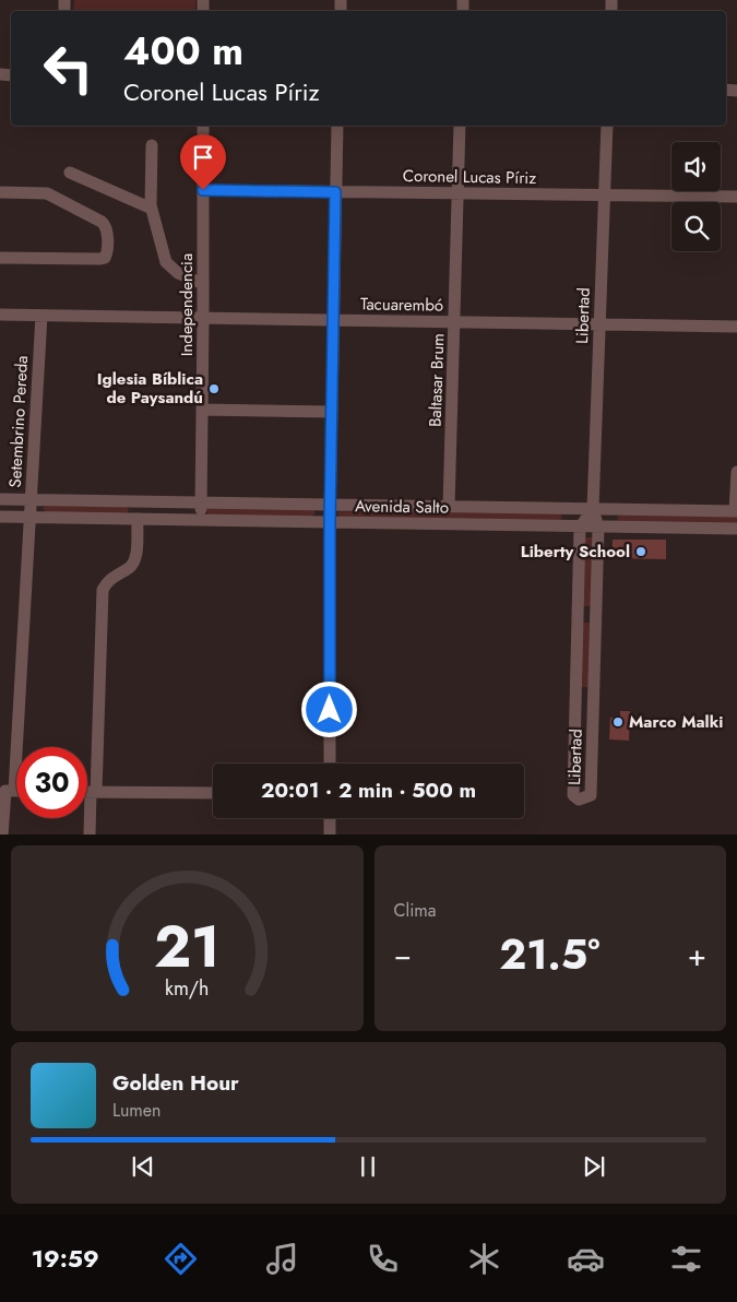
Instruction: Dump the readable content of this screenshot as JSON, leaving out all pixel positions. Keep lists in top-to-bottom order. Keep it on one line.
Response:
{"streets":{"street":["Coronel Lucas Píriz","Independencia","Tacuarembó","Libertad","Baltasar Brum","Setembrino Pereda","Avenida Salto"]},"crossings":[["Coronel Lucas Píriz","Independencia"],["Coronel Lucas Píriz","Libertad"],["Coronel Lucas Píriz","Baltasar Brum"],["Independencia","Tacuarembó"],["Independencia","Avenida Salto"],["Tacuarembó","Libertad"],["Tacuarembó","Baltasar Brum"],["Tacuarembó","Setembrino Pereda"],["Libertad","Avenida Salto"],["Baltasar Brum","Avenida Salto"],["Setembrino Pereda","Avenida Salto"]],"places":["Iglesia Bíblica de Paysandú","Liberty School","Marco Malki"],"page":{"turn":["400 m","Coronel Lucas Píriz"],"limit":"30","trip":"20:01 · 2 min · 500 m","tile":"Clima","heat":["−","21.5°","+"],"song":["Golden Hour","Lumen"],"tabs":"19:59","gauge":["21","km/h"]}}
